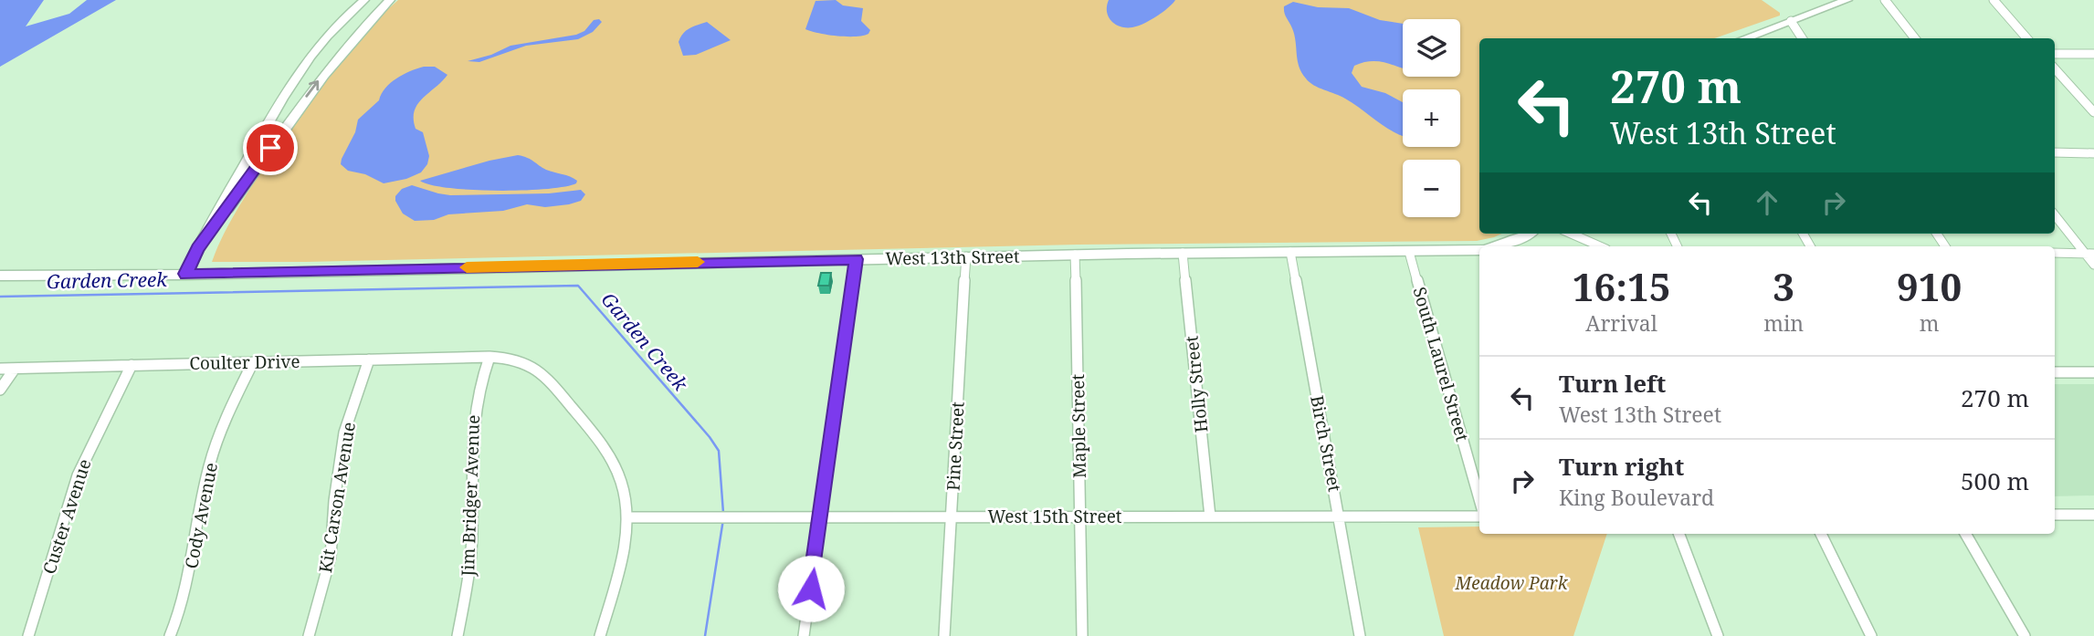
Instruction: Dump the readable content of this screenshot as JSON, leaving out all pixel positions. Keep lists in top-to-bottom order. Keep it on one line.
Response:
{"streets":{"main road":["West 13th Street"],"street":["Coulter Drive","South Laurel Street","Holly Street","Maple Street","Birch Street","Pine Street","Jim Bridger Avenue","Kit Carson Avenue","Cody Avenue","Custer Avenue","West 15th Street"]},"crossings":[["West 13th Street","South Laurel Street"],["West 13th Street","Holly Street"],["West 13th Street","Maple Street"],["West 13th Street","Birch Street"],["West 13th Street","Pine Street"],["Coulter Drive","Jim Bridger Avenue"],["Coulter Drive","Kit Carson Avenue"],["Coulter Drive","Cody Avenue"],["Coulter Drive","Custer Avenue"],["Coulter Drive","West 15th Street"],["Holly Street","West 15th Street"],["Maple Street","West 15th Street"],["Birch Street","West 15th Street"],["Pine Street","West 15th Street"]],"water":["Garden Creek"],"parks":["Meadow Park"],"page":{"map_buttons":["+","−"],"turn":["270 m","West 13th Street"],"eta":["16:15","Arrival","3","min","910","m"],"list":[{"name":"Turn left","note":"West 13th Street","value":"270 m"},{"name":"Turn right","note":"King Boulevard","value":"500 m"}]}}
